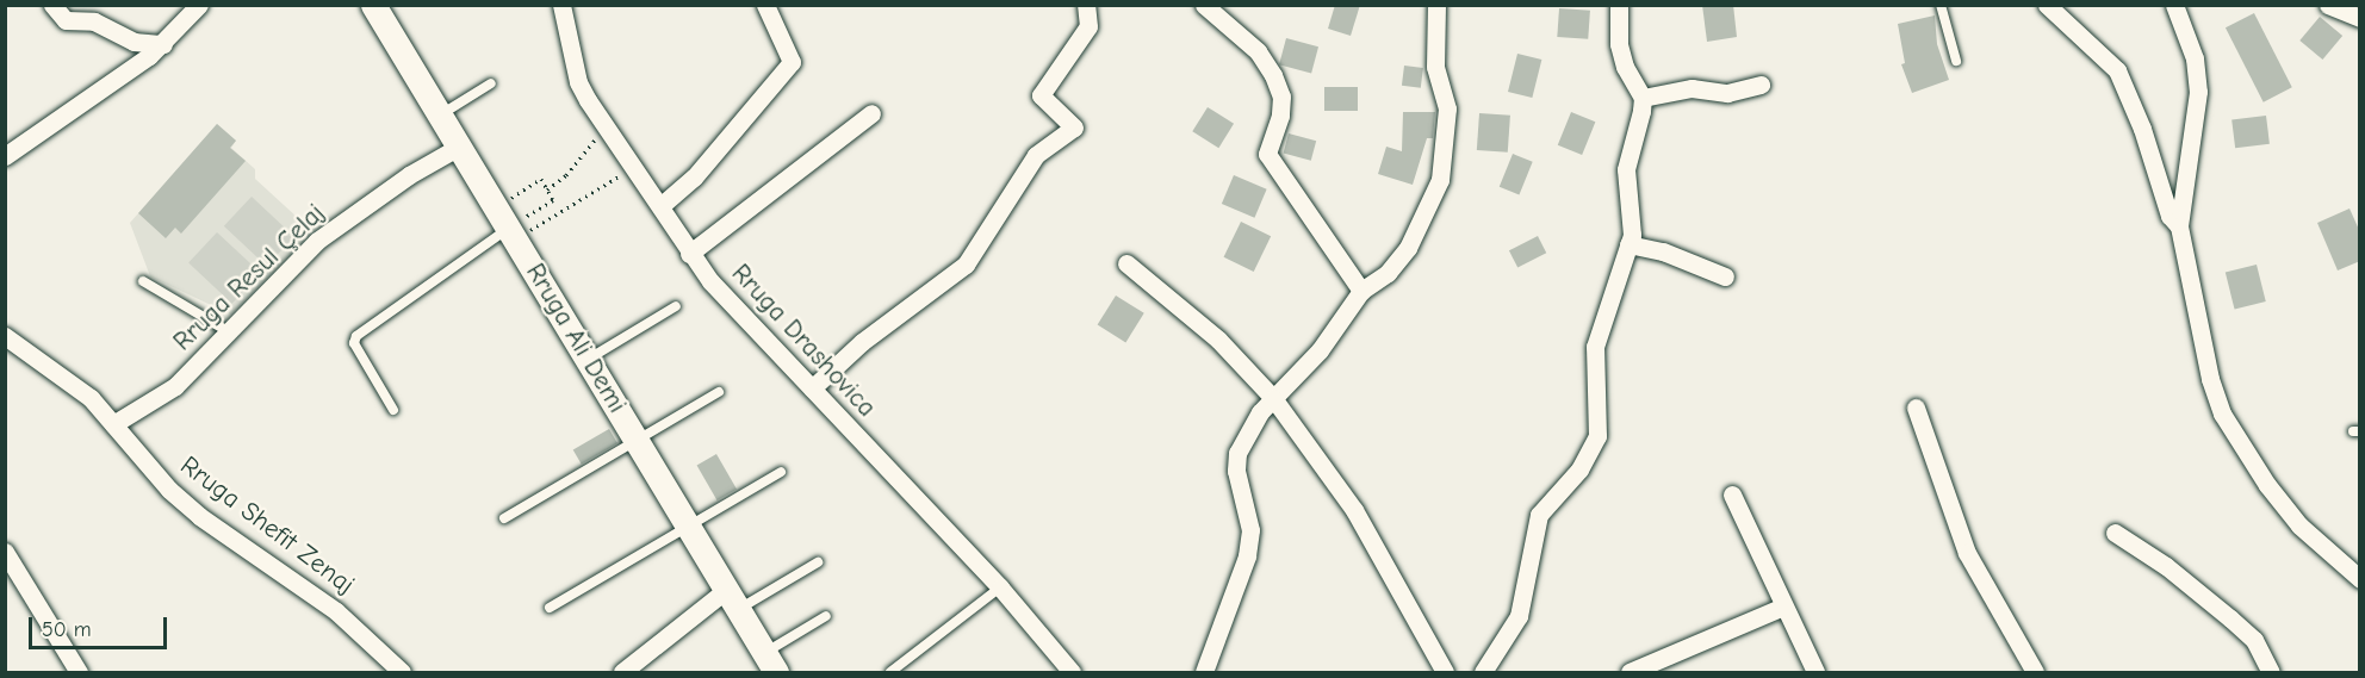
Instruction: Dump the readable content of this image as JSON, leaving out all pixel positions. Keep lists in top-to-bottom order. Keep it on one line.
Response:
{"streets":{"main road":["Rruga Ali Demi"],"street":["Rruga Resul Çelaj","Rruga Drashovica","Rruga Shefit Zenaj"]},"crossings":[["Rruga Resul Çelaj","Rruga Ali Demi"],["Rruga Resul Çelaj","Rruga Shefit Zenaj"]],"scale_bar":"50 m"}
